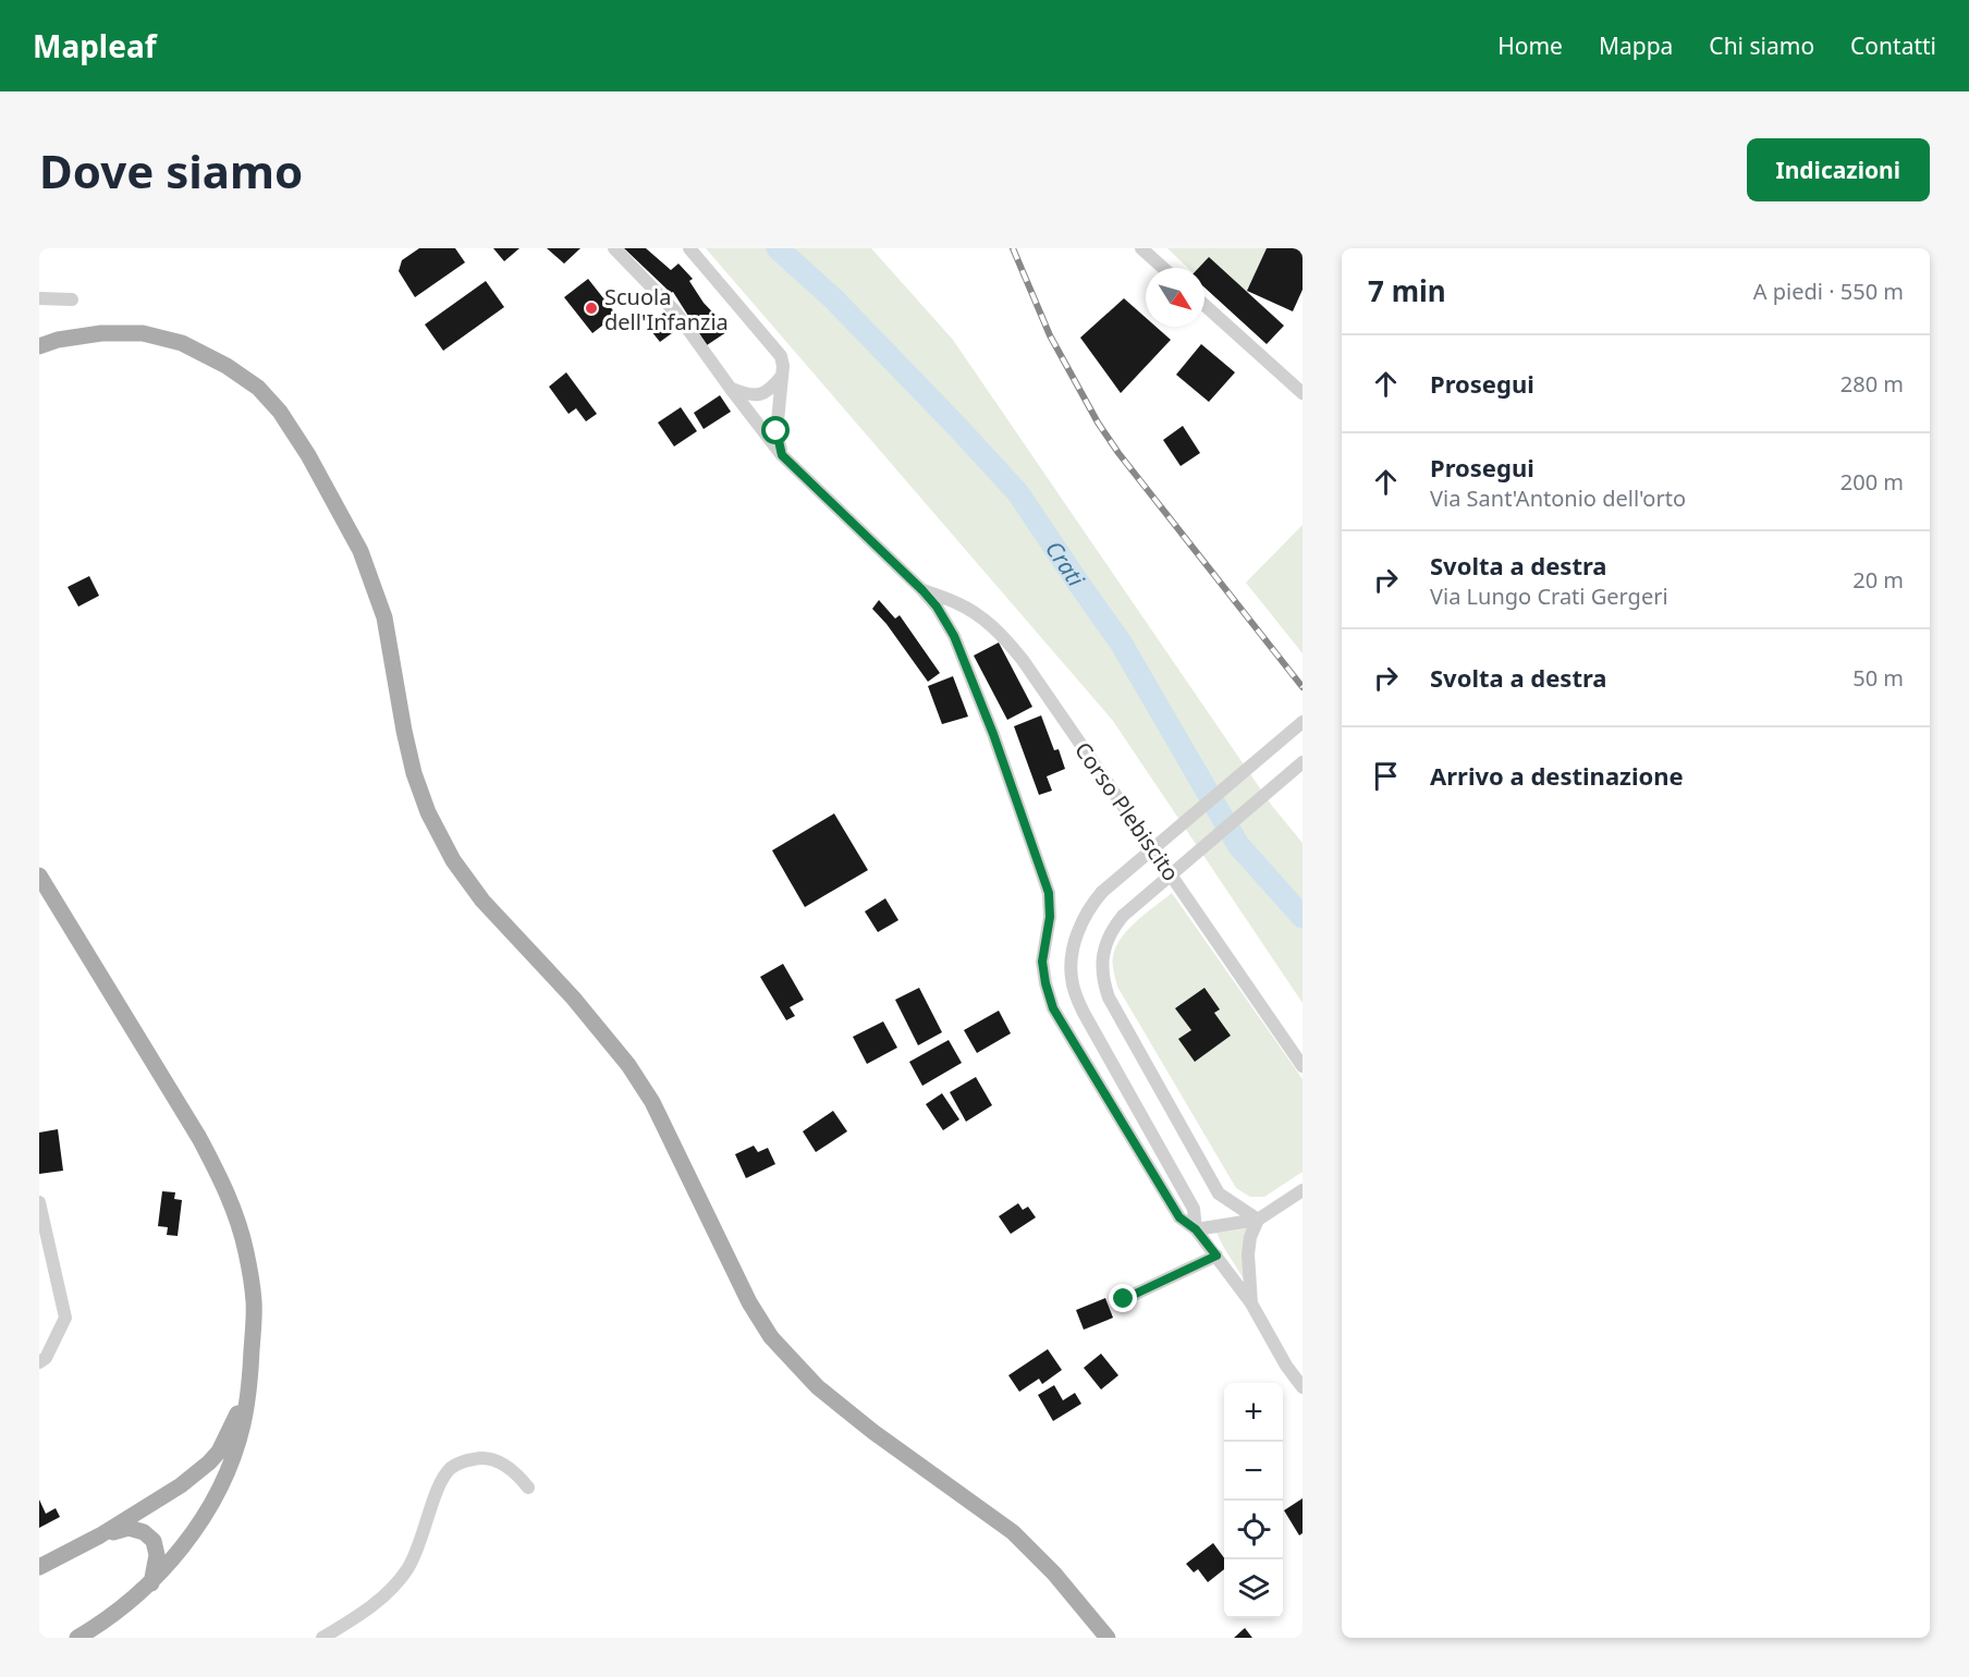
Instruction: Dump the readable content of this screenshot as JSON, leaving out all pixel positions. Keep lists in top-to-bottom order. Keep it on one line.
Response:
{"streets":{"street":["Corso Plebiscito"]},"water":["Crati"],"places":["Scuola dell'Infanzia"],"north":"bottom right","page":{"header":"Mapleaf","nav":["Home","Mappa","Chi siamo","Contatti"],"buttons":"Indicazioni","title":"Dove siamo","heading":["7 min","A piedi · 550 m"],"list":[["Prosegui","280 m"],["Prosegui","Via Sant'Antonio dell'orto","200 m"],["Svolta a destra","Via Lungo Crati Gergeri","20 m"],["Svolta a destra","50 m"],"Arrivo a destinazione"],"map_buttons":["+","−"]}}
